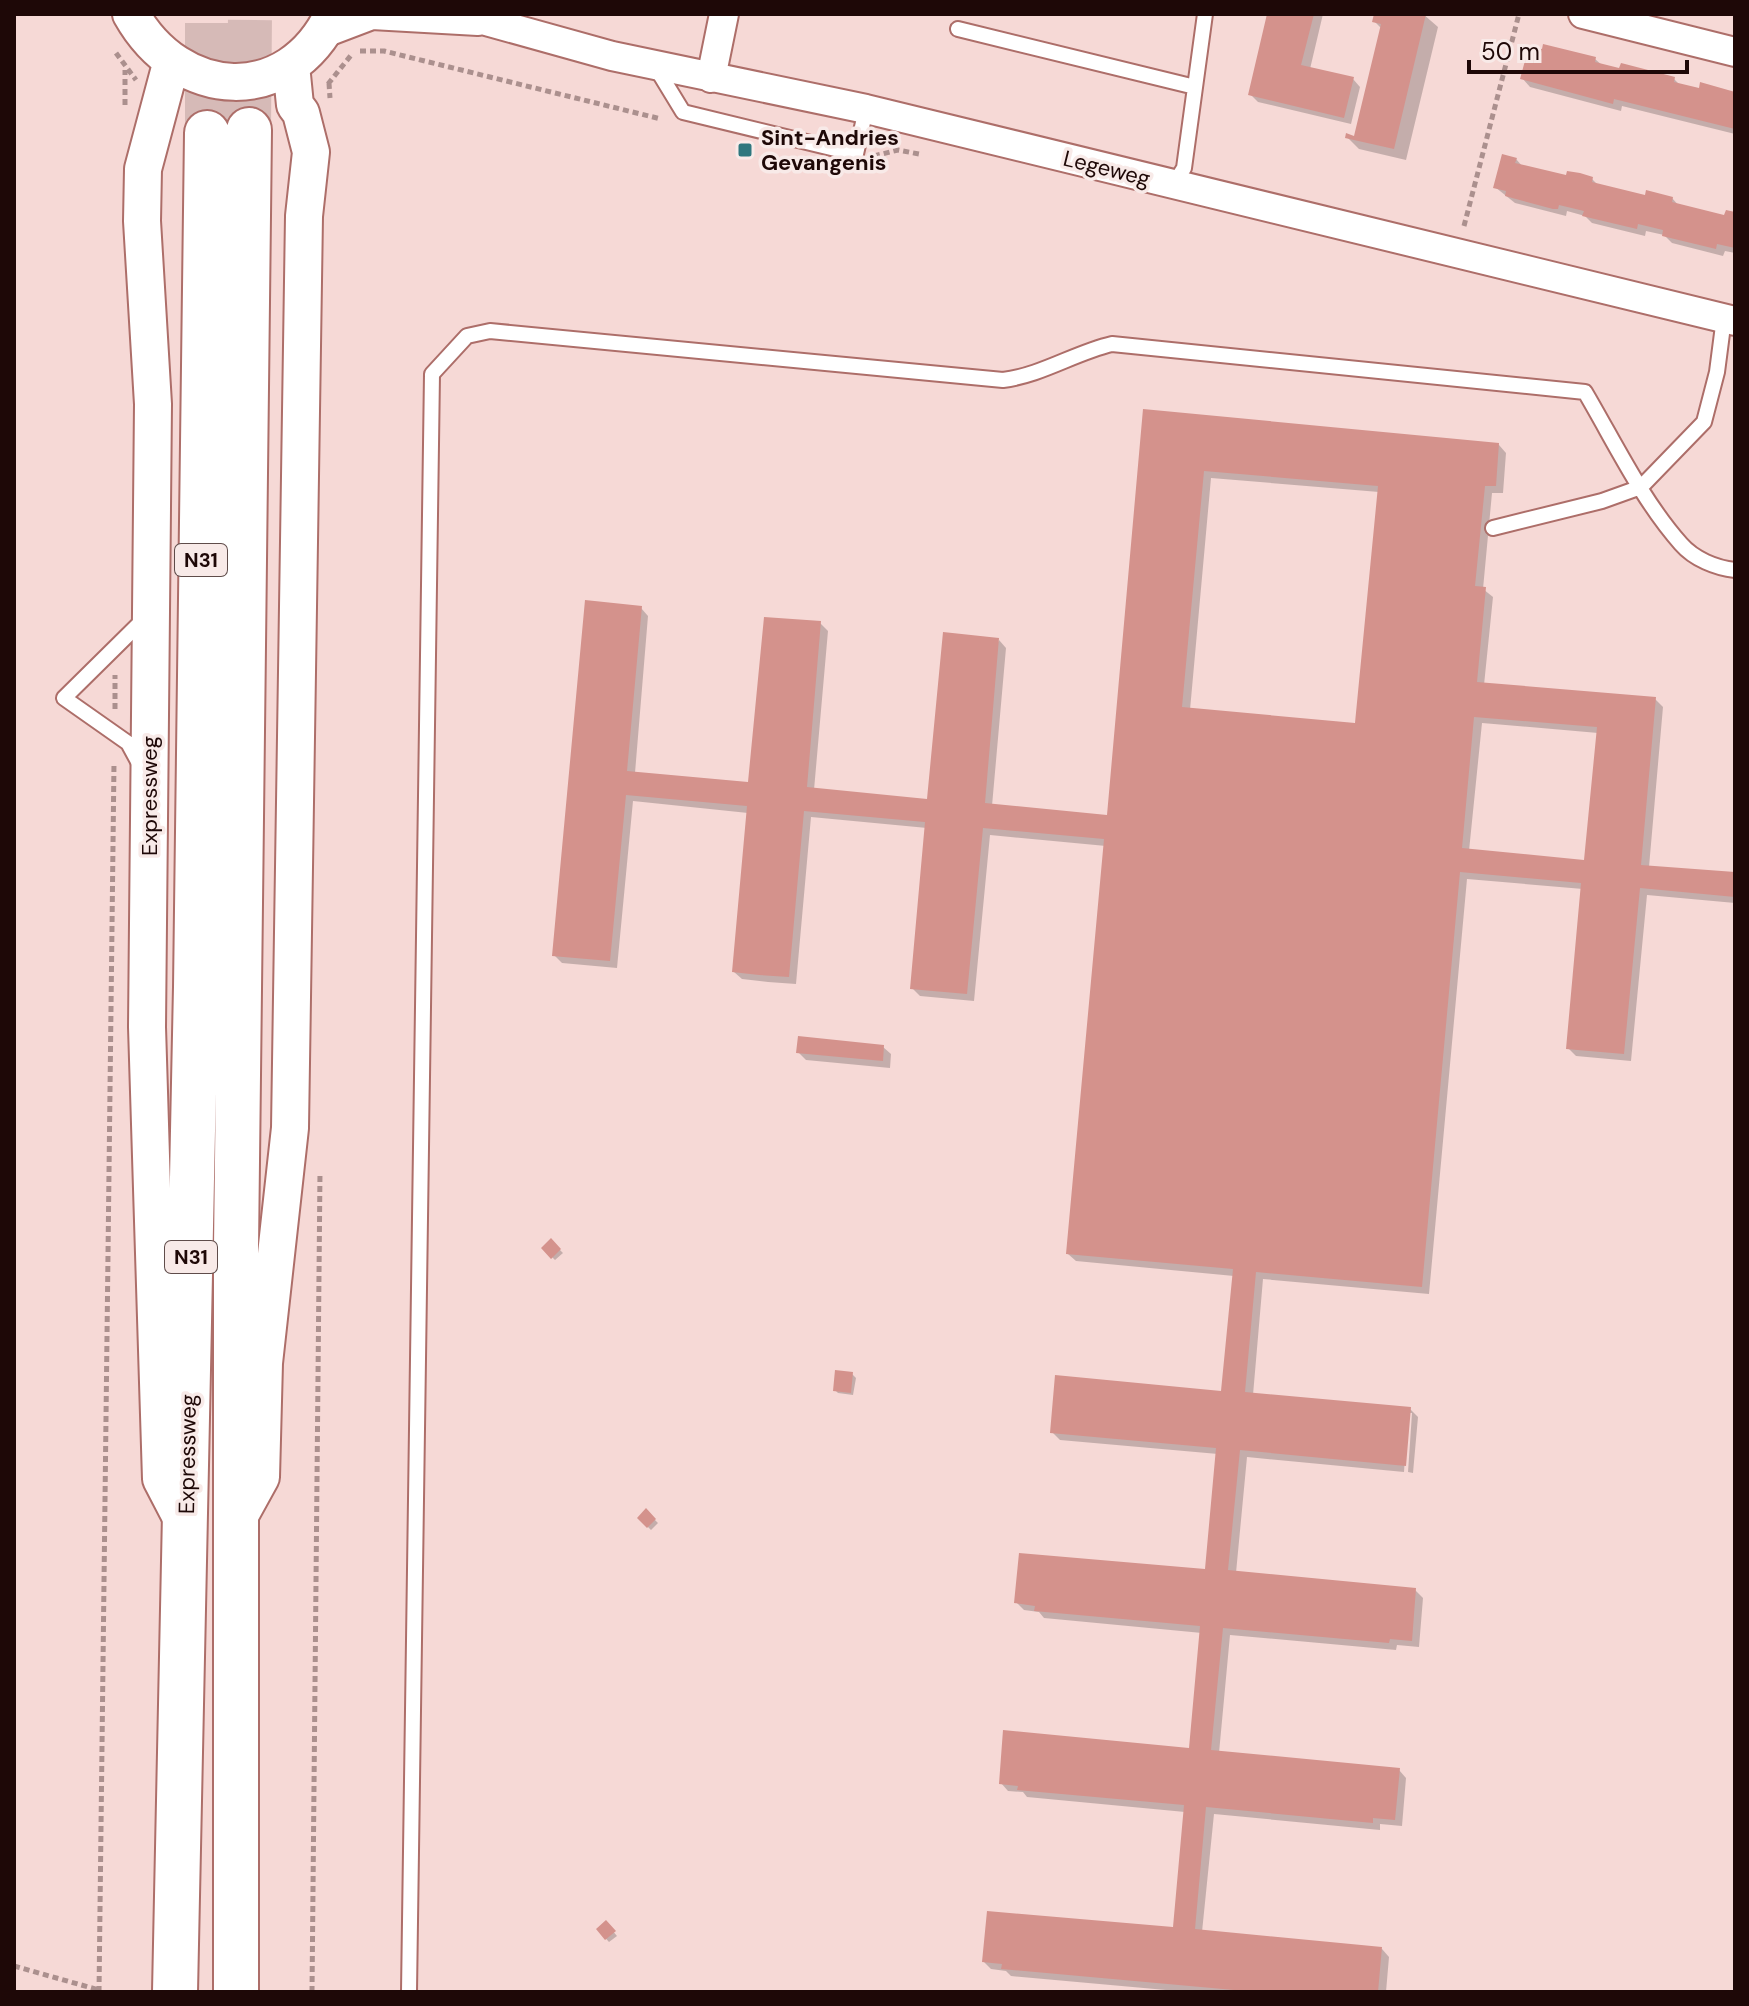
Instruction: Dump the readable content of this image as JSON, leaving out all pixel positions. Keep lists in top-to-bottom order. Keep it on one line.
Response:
{"streets":{"highway":["N31","Expressweg"],"street":["Legeweg"]},"places":{"transit":["Sint-Andries Gevangenis"]},"scale_bar":"50 m"}
